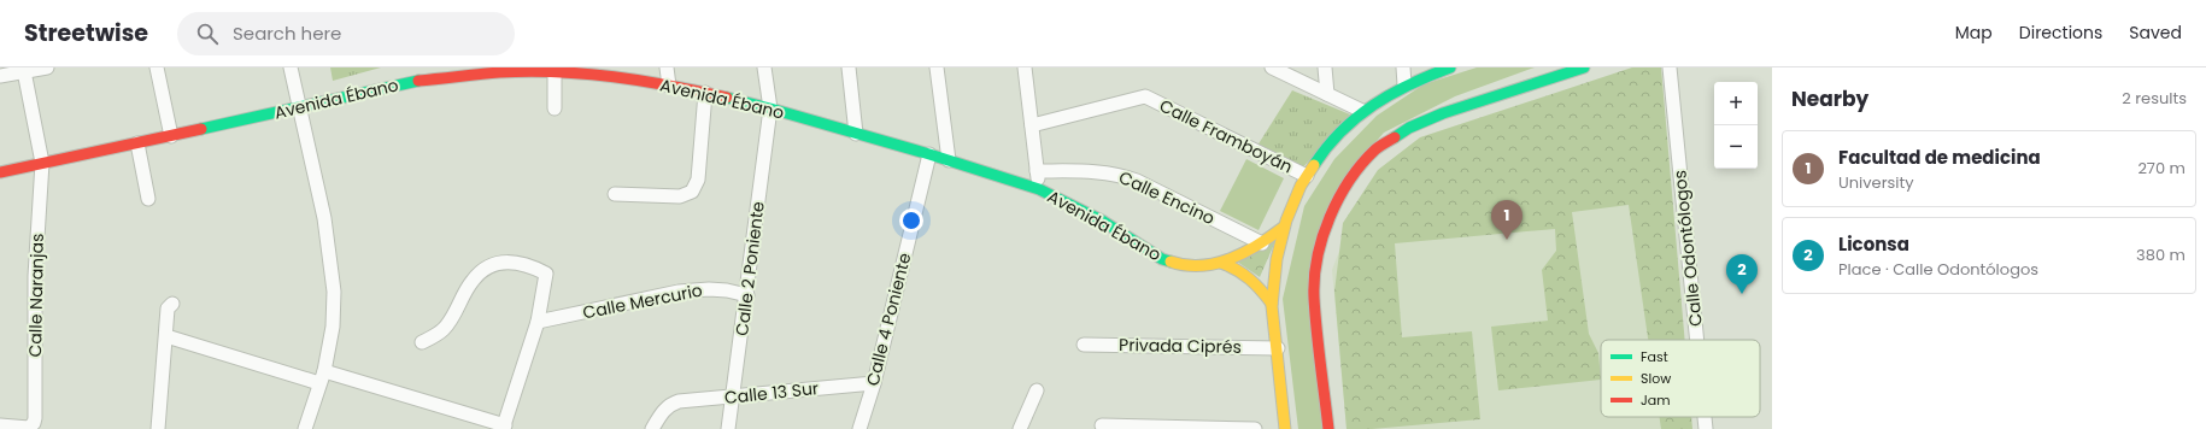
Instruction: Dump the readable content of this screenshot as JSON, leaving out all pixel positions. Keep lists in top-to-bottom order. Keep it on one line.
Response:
{"streets":{"main road":["Avenida Ébano"],"street":["Calle Framboyán","Calle Encino","Calle Odontólogos","Calle 2 Poniente","Calle Naranjas","Calle Mercurio","Calle 4 Poniente","Privada Ciprés","Calle 13 Sur"]},"crossings":[["Avenida Ébano","Calle Encino"],["Avenida Ébano","Calle 2 Poniente"],["Avenida Ébano","Calle Naranjas"],["Avenida Ébano","Calle 4 Poniente"],["Calle 2 Poniente","Calle Mercurio"],["Calle 2 Poniente","Calle 13 Sur"],["Calle 4 Poniente","Calle 13 Sur"]],"legend":["Fast","Slow","Jam"],"page":{"header":"Streetwise","search":"Search here","nav":["Map","Directions","Saved"],"heading":["Nearby","2 results"],"map_buttons":["+","−"],"list":[{"mark":"1","name":"Facultad de medicina","note":"University","value":"270 m"},{"mark":"2","name":"Liconsa","note":"Place · Calle Odontólogos","value":"380 m"}],"pins":["1","2"]}}
